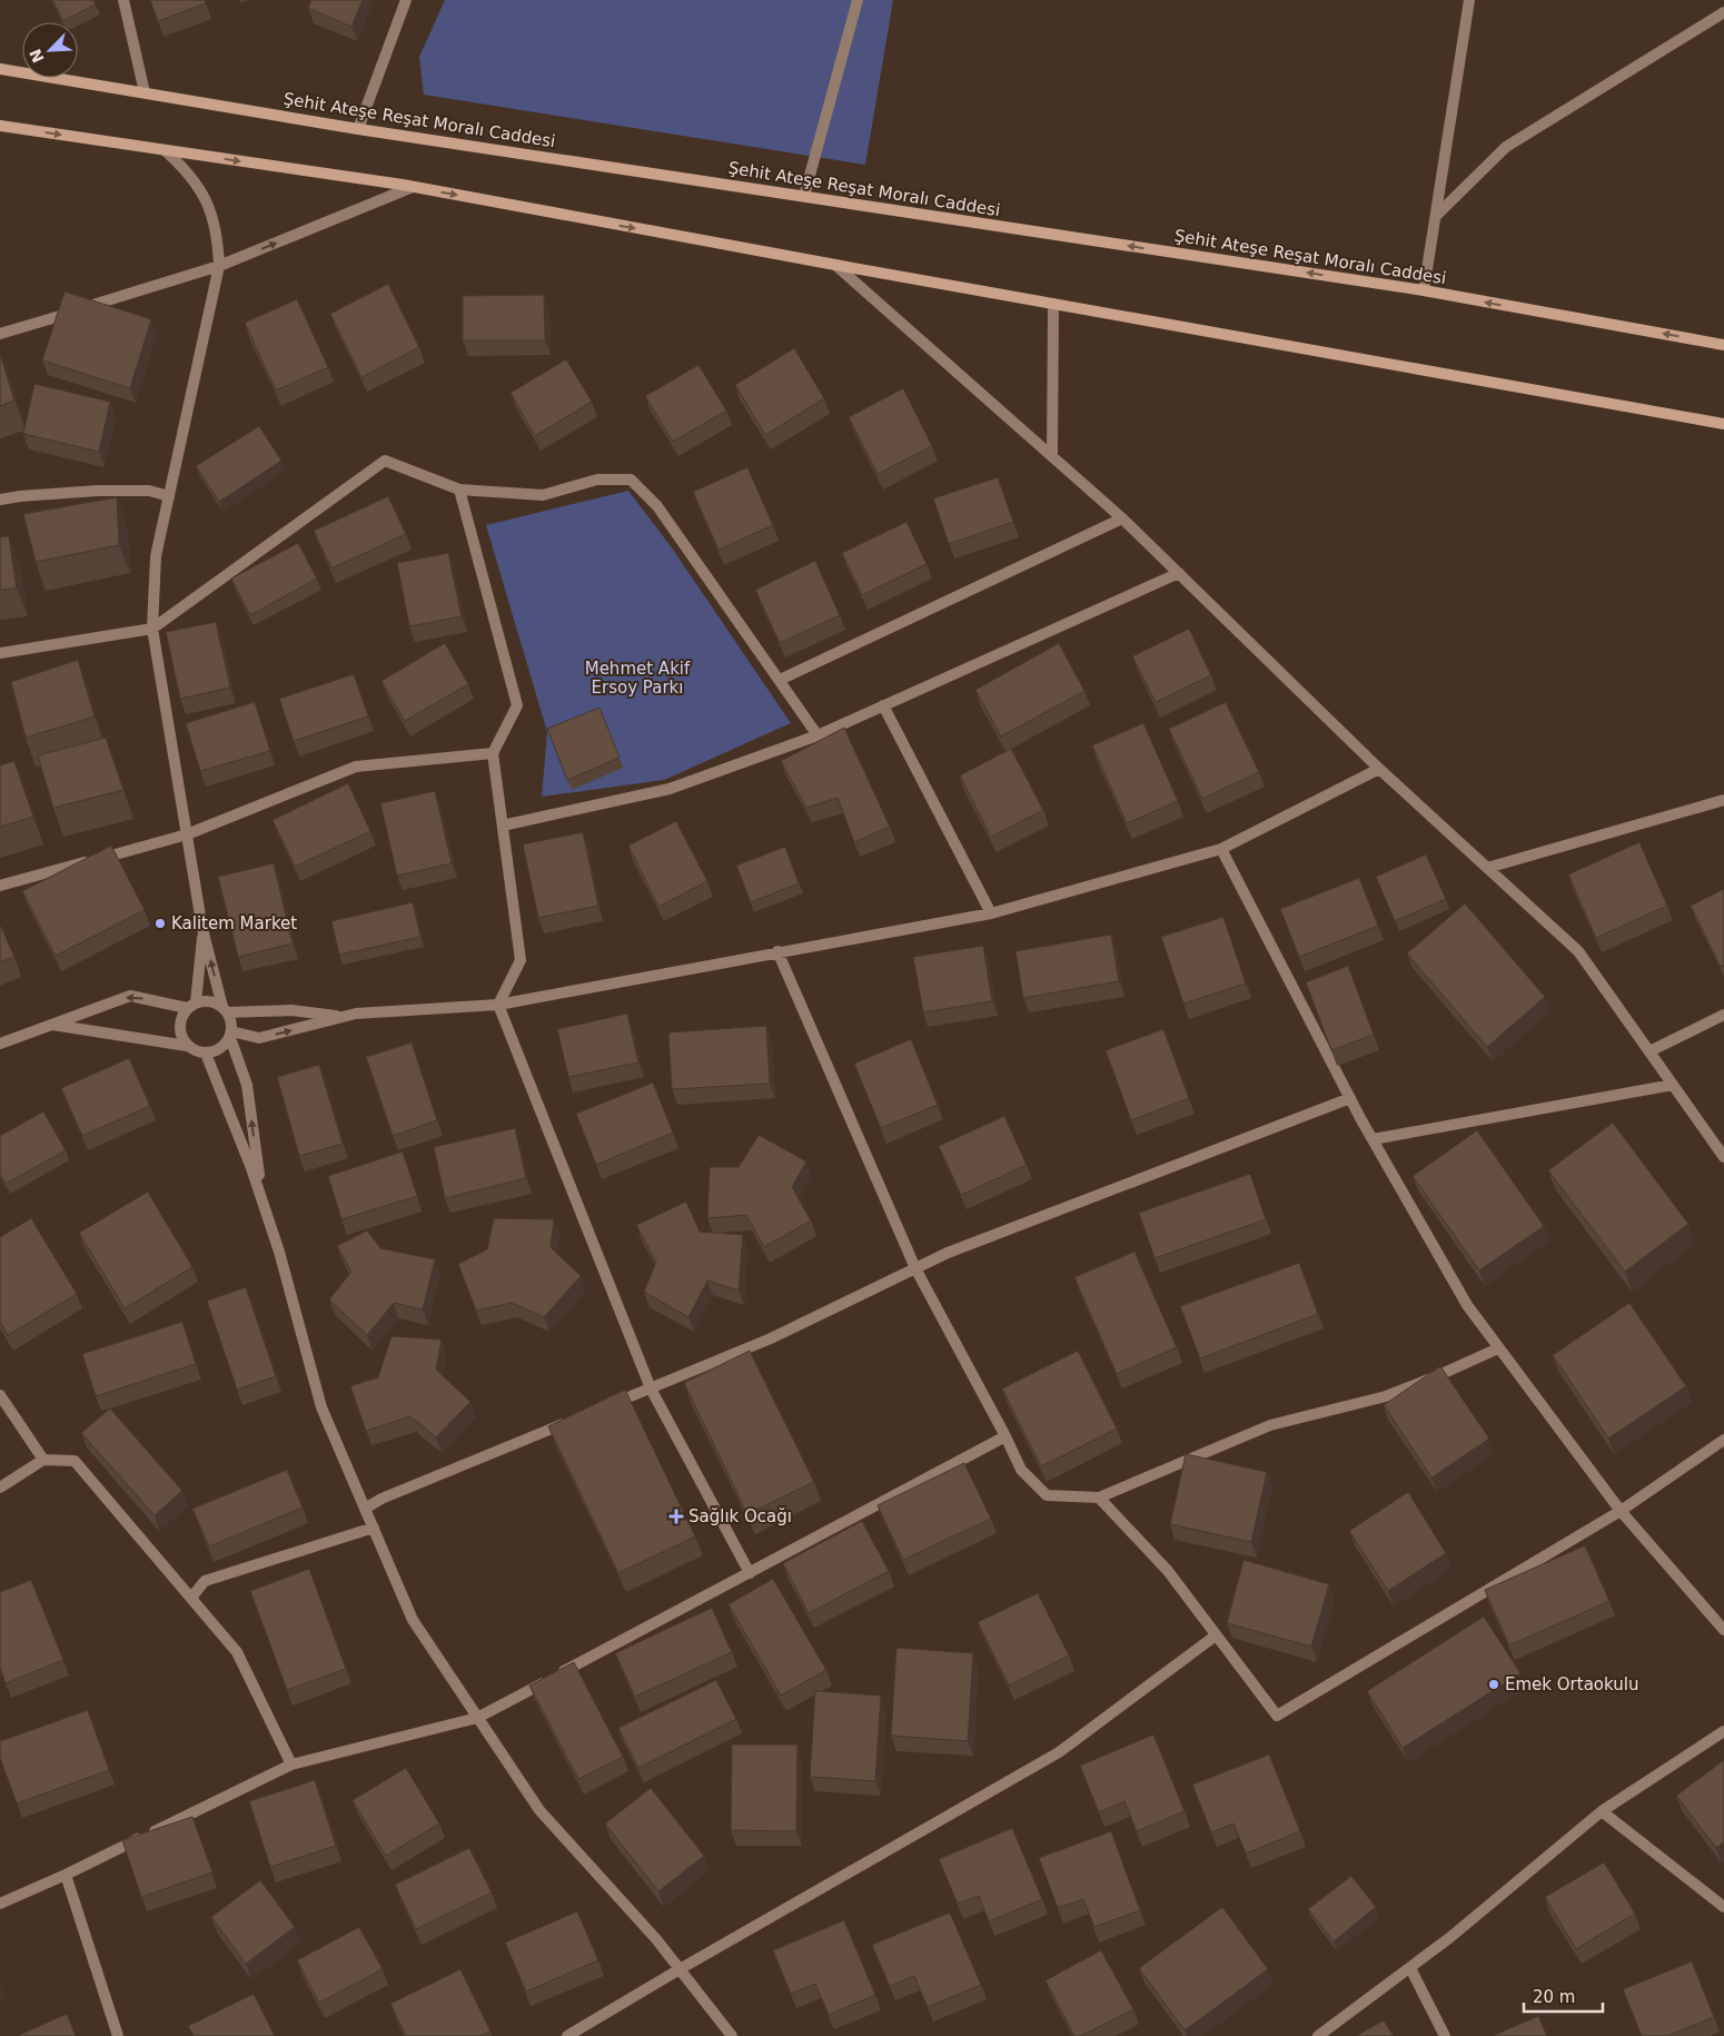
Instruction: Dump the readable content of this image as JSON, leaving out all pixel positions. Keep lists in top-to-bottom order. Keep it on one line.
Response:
{"streets":{"main road":["Şehit Ateşe Reşat Moralı Caddesi"]},"parks":["Mehmet Akif Ersoy Parkı"],"places":{"other":["Kalitem Market","Emek Ortaokulu"],"health":["Sağlık Ocağı"]},"scale_bar":"20 m","north":"bottom left"}
